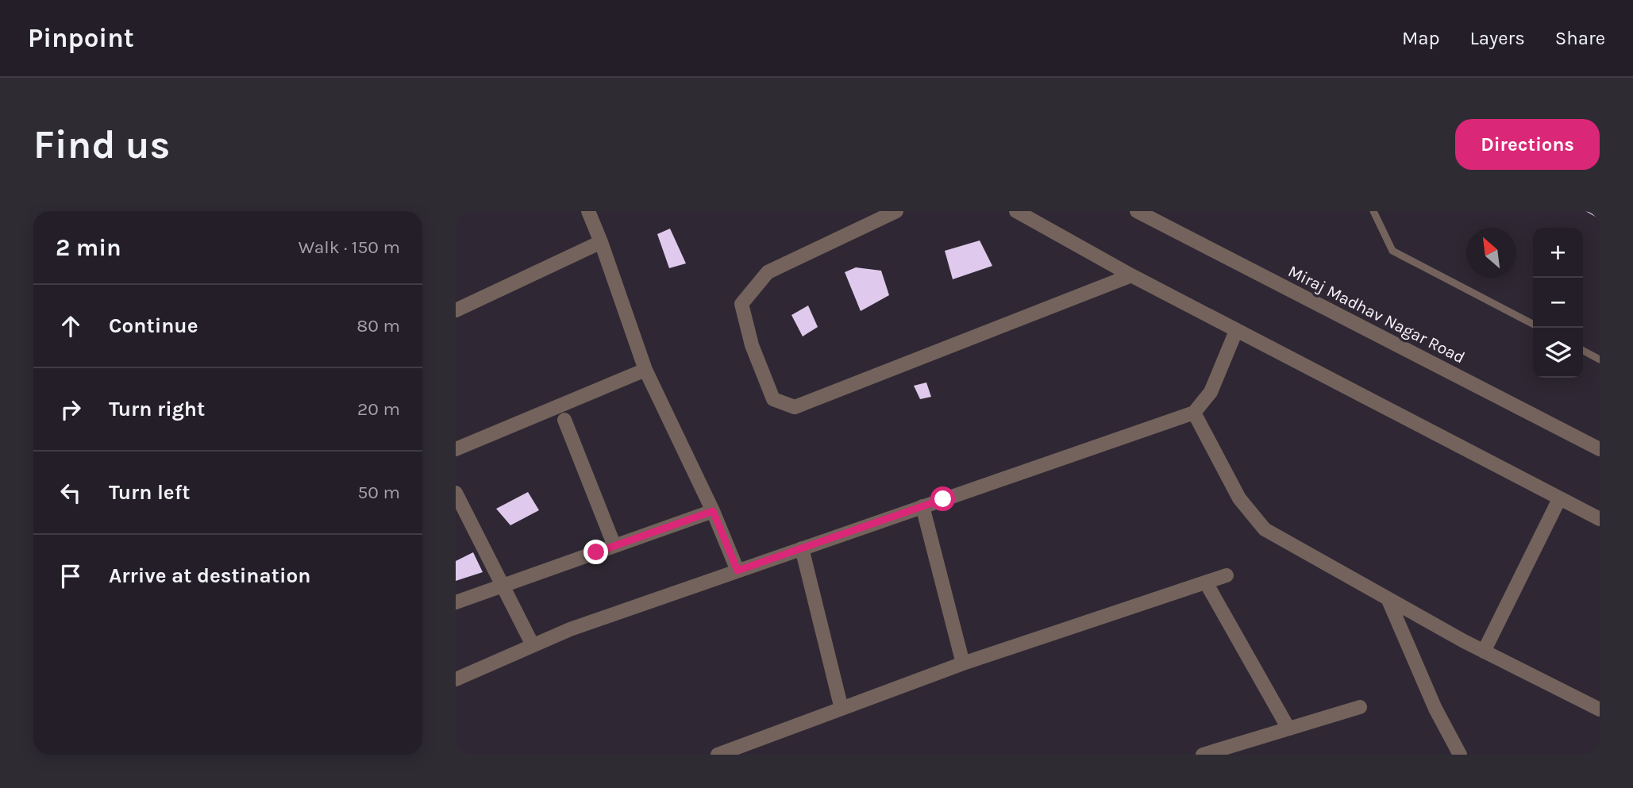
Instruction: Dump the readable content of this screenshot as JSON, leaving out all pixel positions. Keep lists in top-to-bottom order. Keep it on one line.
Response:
{"streets":{"street":["Miraj Madhav Nagar Road"]},"north":"top left","page":{"header":"Pinpoint","nav":["Map","Layers","Share"],"buttons":"Directions","title":"Find us","heading":["2 min","Walk · 150 m"],"map_buttons":["+","−"],"list":[["Continue","80 m"],["Turn right","20 m"],["Turn left","50 m"],"Arrive at destination"]}}
